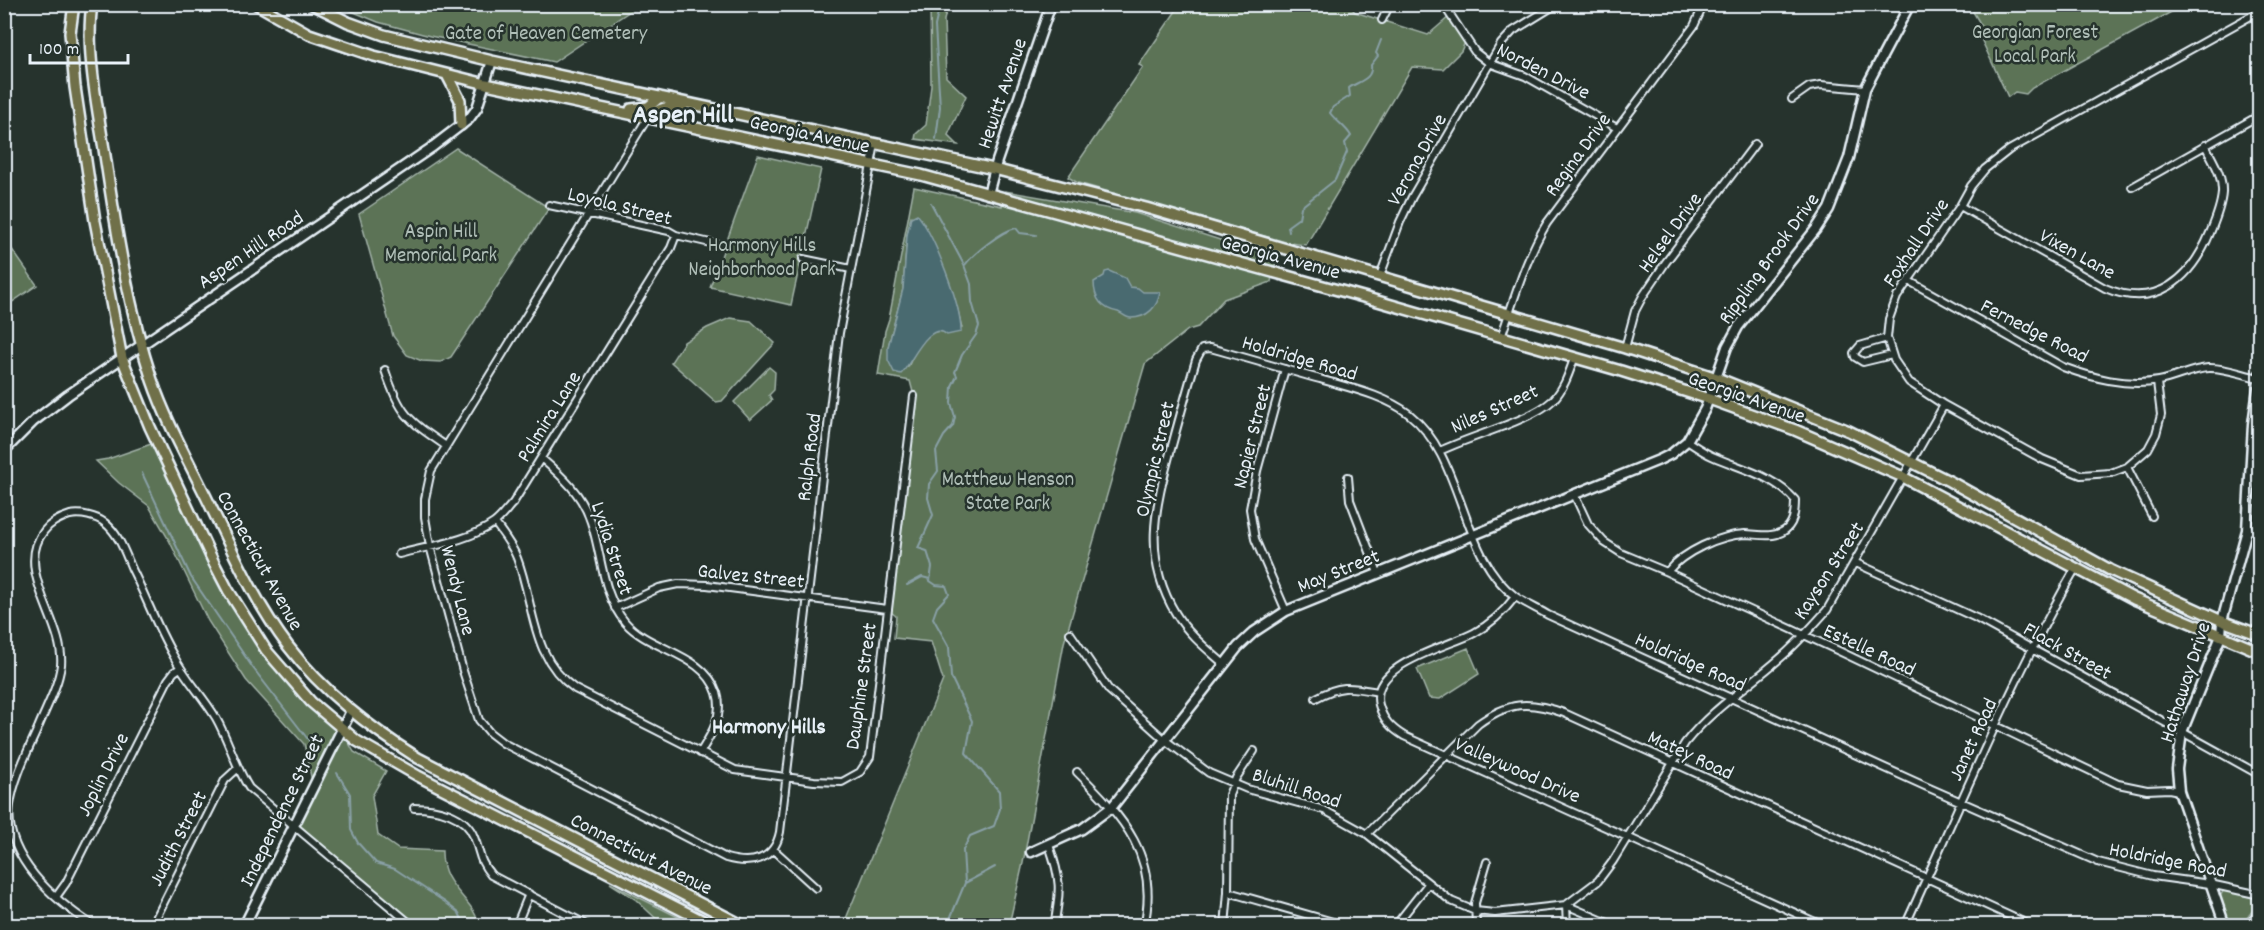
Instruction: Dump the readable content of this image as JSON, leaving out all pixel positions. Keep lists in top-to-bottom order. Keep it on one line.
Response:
{"streets":{"main road":["Georgia Avenue","Connecticut Avenue"],"street":["Norden Drive","Hewitt Avenue","Regina Drive","Verona Drive","Loyola Street","Helsel Drive","Foxhall Drive","Aspen Hill Road","Vixen Lane","Rippling Brook Drive","Fernedge Road","Holdridge Road","Niles Street","Palmira Lane","Napier Street","Ralph Road","Olympic Street","Lydia Street","May Street","Kayson Street","Galvez Street","Wendy Lane","Estelle Road","Flack Street","Hathaway Drive","Dauphine Street","Janet Road","Matey Road","Valleywood Drive","Joplin Drive","Bluhill Road","Independence Street","Judith Street"]},"crossings":[["Norden Drive","Regina Drive"],["Norden Drive","Verona Drive"],["Hewitt Avenue","Georgia Avenue"],["Georgia Avenue","Regina Drive"],["Georgia Avenue","Verona Drive"],["Georgia Avenue","Helsel Drive"],["Georgia Avenue","Aspen Hill Road"],["Georgia Avenue","Rippling Brook Drive"],["Georgia Avenue","Niles Street"],["Georgia Avenue","Ralph Road"],["Georgia Avenue","May Street"],["Georgia Avenue","Kayson Street"],["Georgia Avenue","Wendy Lane"],["Georgia Avenue","Hathaway Drive"],["Georgia Avenue","Janet Road"],["Loyola Street","Palmira Lane"],["Loyola Street","Wendy Lane"],["Foxhall Drive","Vixen Lane"],["Foxhall Drive","Fernedge Road"],["Foxhall Drive","Kayson Street"],["Aspen Hill Road","Connecticut Avenue"],["Rippling Brook Drive","May Street"],["Fernedge Road","Hathaway Drive"],["Holdridge Road","Niles Street"],["Holdridge Road","Napier Street"],["Holdridge Road","Olympic Street"],["Holdridge Road","May Street"],["Holdridge Road","Kayson Street"],["Holdridge Road","Hathaway Drive"],["Holdridge Road","Janet Road"],["Palmira Lane","Lydia Street"],["Palmira Lane","Wendy Lane"],["Palmira Lane","Dauphine Street"],["Napier Street","May Street"],["Ralph Road","Galvez Street"],["Ralph Road","Dauphine Street"],["Olympic Street","May Street"],["Lydia Street","Galvez Street"],["Lydia Street","Dauphine Street"],["Connecticut Avenue","Independence Street"],["May Street","Estelle Road"],["May Street","Bluhill Road"],["Kayson Street","Estelle Road"],["Kayson Street","Flack Street"],["Kayson Street","Matey Road"],["Kayson Street","Valleywood Drive"],["Kayson Street","Bluhill Road"],["Galvez Street","Dauphine Street"],["Estelle Road","Hathaway Drive"],["Estelle Road","Janet Road"],["Flack Street","Hathaway Drive"],["Flack Street","Janet Road"],["Janet Road","Matey Road"],["Matey Road","Valleywood Drive"],["Matey Road","Bluhill Road"]],"districts":["Aspen Hill","Harmony Hills"],"parks":["Georgian Forest Local Park","Gate of Heaven Cemetery","Aspin Hill Memorial Park","Harmony Hills Neighborhood Park","Matthew Henson State Park"],"scale_bar":"100 m"}
